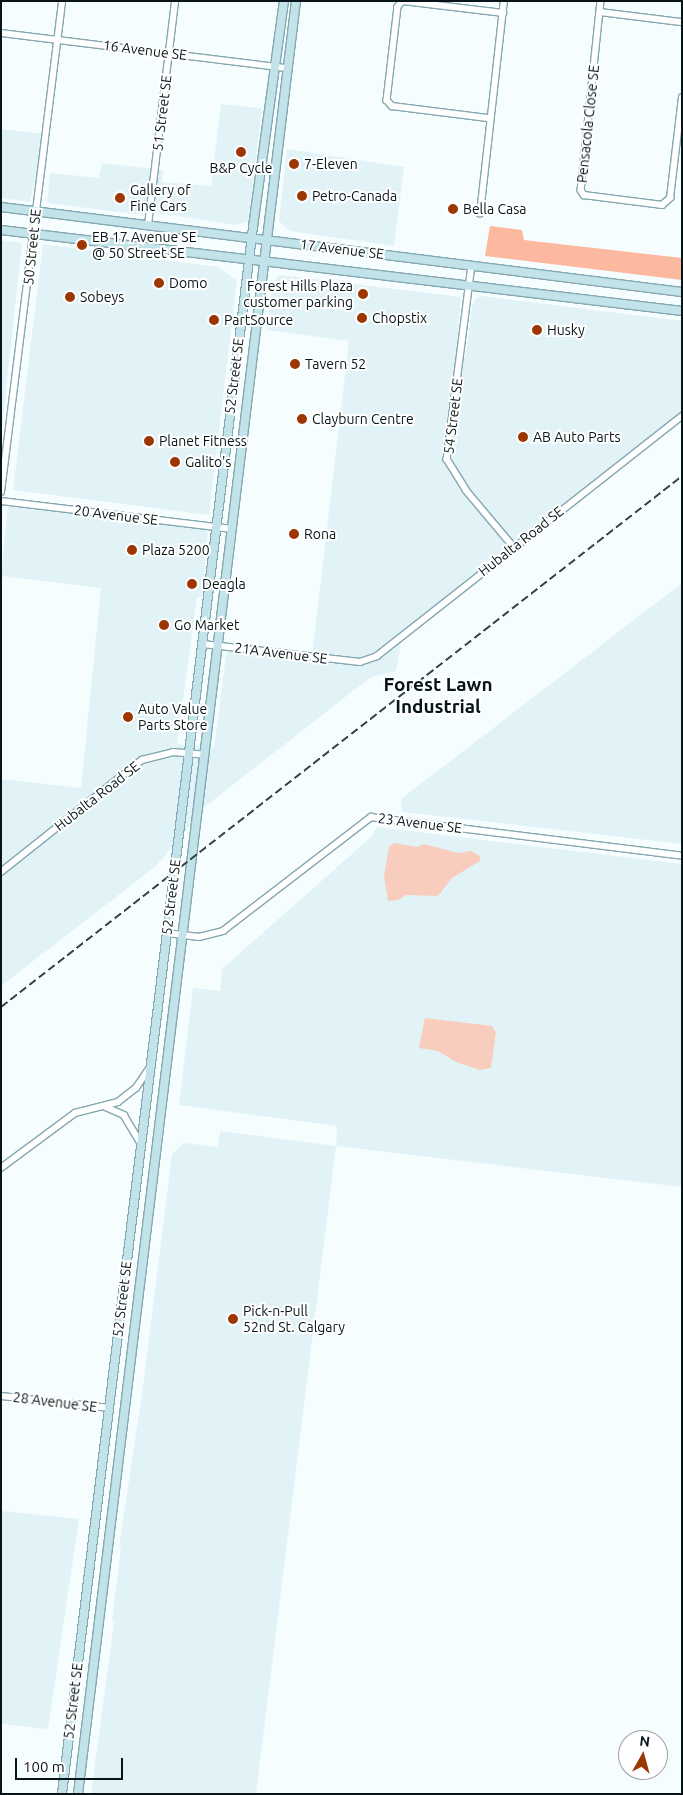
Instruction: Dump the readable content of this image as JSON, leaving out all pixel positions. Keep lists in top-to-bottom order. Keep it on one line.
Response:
{"streets":{"main road":["17 Avenue SE","52 Street SE"],"street":["16 Avenue SE","51 Street SE","Pensacola Close SE","50 Street SE","54 Street SE","20 Avenue SE","Hubalta Road SE","21A Avenue SE","23 Avenue SE","28 Avenue SE"]},"crossings":[["16 Avenue SE","51 Street SE"],["16 Avenue SE","50 Street SE"],["16 Avenue SE","52 Street SE"],["51 Street SE","17 Avenue SE"],["50 Street SE","17 Avenue SE"],["17 Avenue SE","52 Street SE"],["17 Avenue SE","54 Street SE"],["52 Street SE","20 Avenue SE"],["52 Street SE","Hubalta Road SE"],["52 Street SE","21A Avenue SE"],["52 Street SE","23 Avenue SE"],["52 Street SE","28 Avenue SE"],["54 Street SE","Hubalta Road SE"],["Hubalta Road SE","21A Avenue SE"]],"districts":["Forest Lawn Industrial"],"places":["B&P Cycle","7-Eleven","Petro-Canada","Gallery of Fine Cars","Bella Casa","EB 17 Avenue SE @ 50 Street SE","Domo","Forest Hills Plaza customer parking","Sobeys","Chopstix","PartSource","Husky","Tavern 52","Clayburn Centre","AB Auto Parts","Planet Fitness","Galito's","Rona","Plaza 5200","Deagla","Go Market","Auto Value Parts Store","Pick-n-Pull 52nd St. Calgary"],"scale_bar":"100 m","north":"top"}
